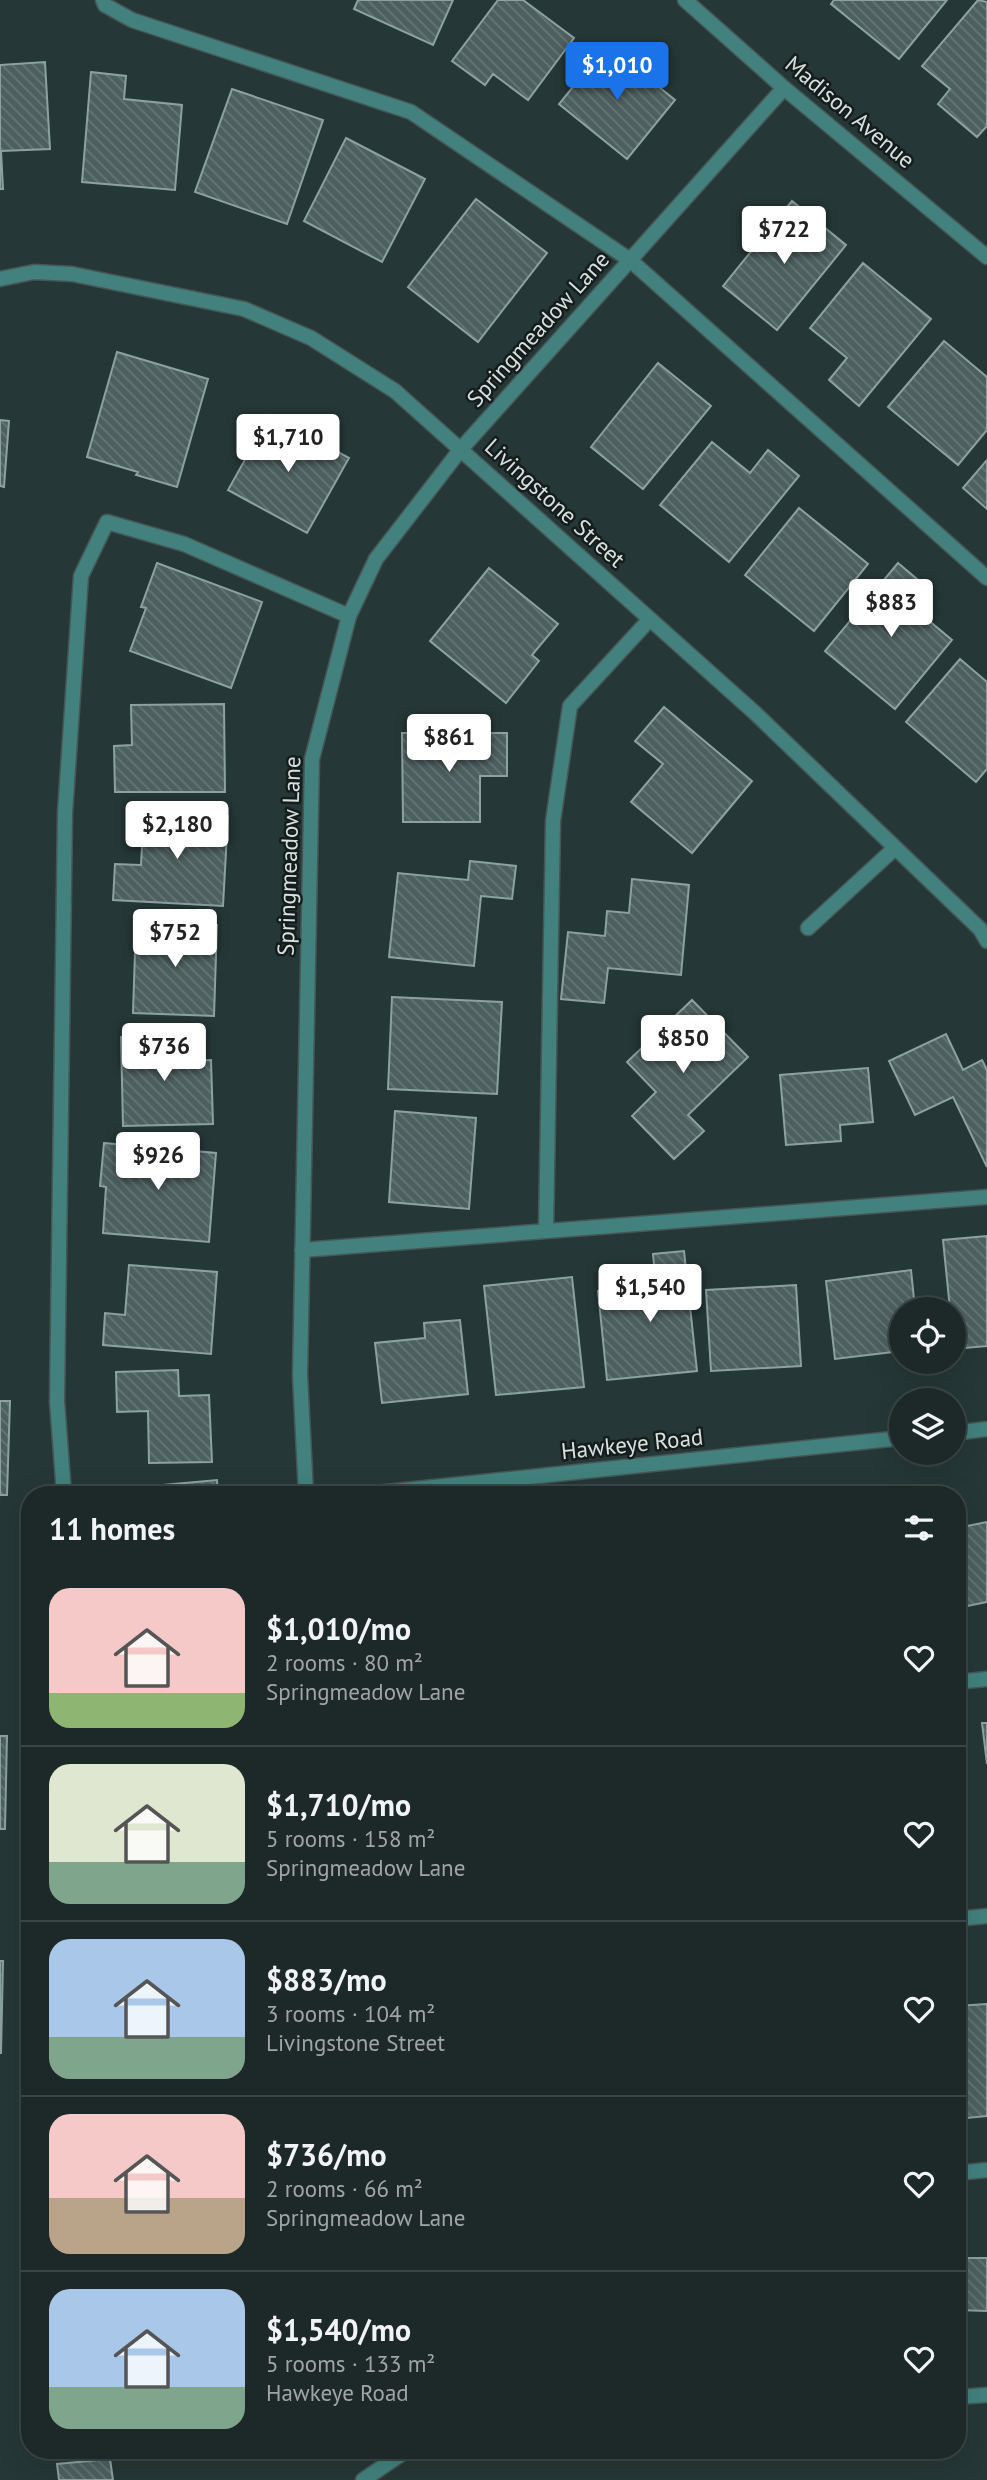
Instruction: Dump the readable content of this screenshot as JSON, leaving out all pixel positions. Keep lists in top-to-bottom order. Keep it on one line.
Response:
{"streets":{"street":["Madison Avenue","Springmeadow Lane","Livingstone Street","Hawkeye Road"]},"crossings":[["Madison Avenue","Springmeadow Lane"],["Springmeadow Lane","Livingstone Street"]],"page":{"price":["$1,010","$722","$1,710","$883","$861","$2,180","$752","$850","$736","$926","$1,540"],"heading":"11 homes","list":[{"name":"$1,010/mo","note":"2 rooms · 80 m² · Springmeadow Lane"},{"name":"$1,710/mo","note":"5 rooms · 158 m² · Springmeadow Lane"},{"name":"$883/mo","note":"3 rooms · 104 m² · Livingstone Street"},{"name":"$736/mo","note":"2 rooms · 66 m² · Springmeadow Lane"},{"name":"$1,540/mo","note":"5 rooms · 133 m² · Hawkeye Road"}]}}
